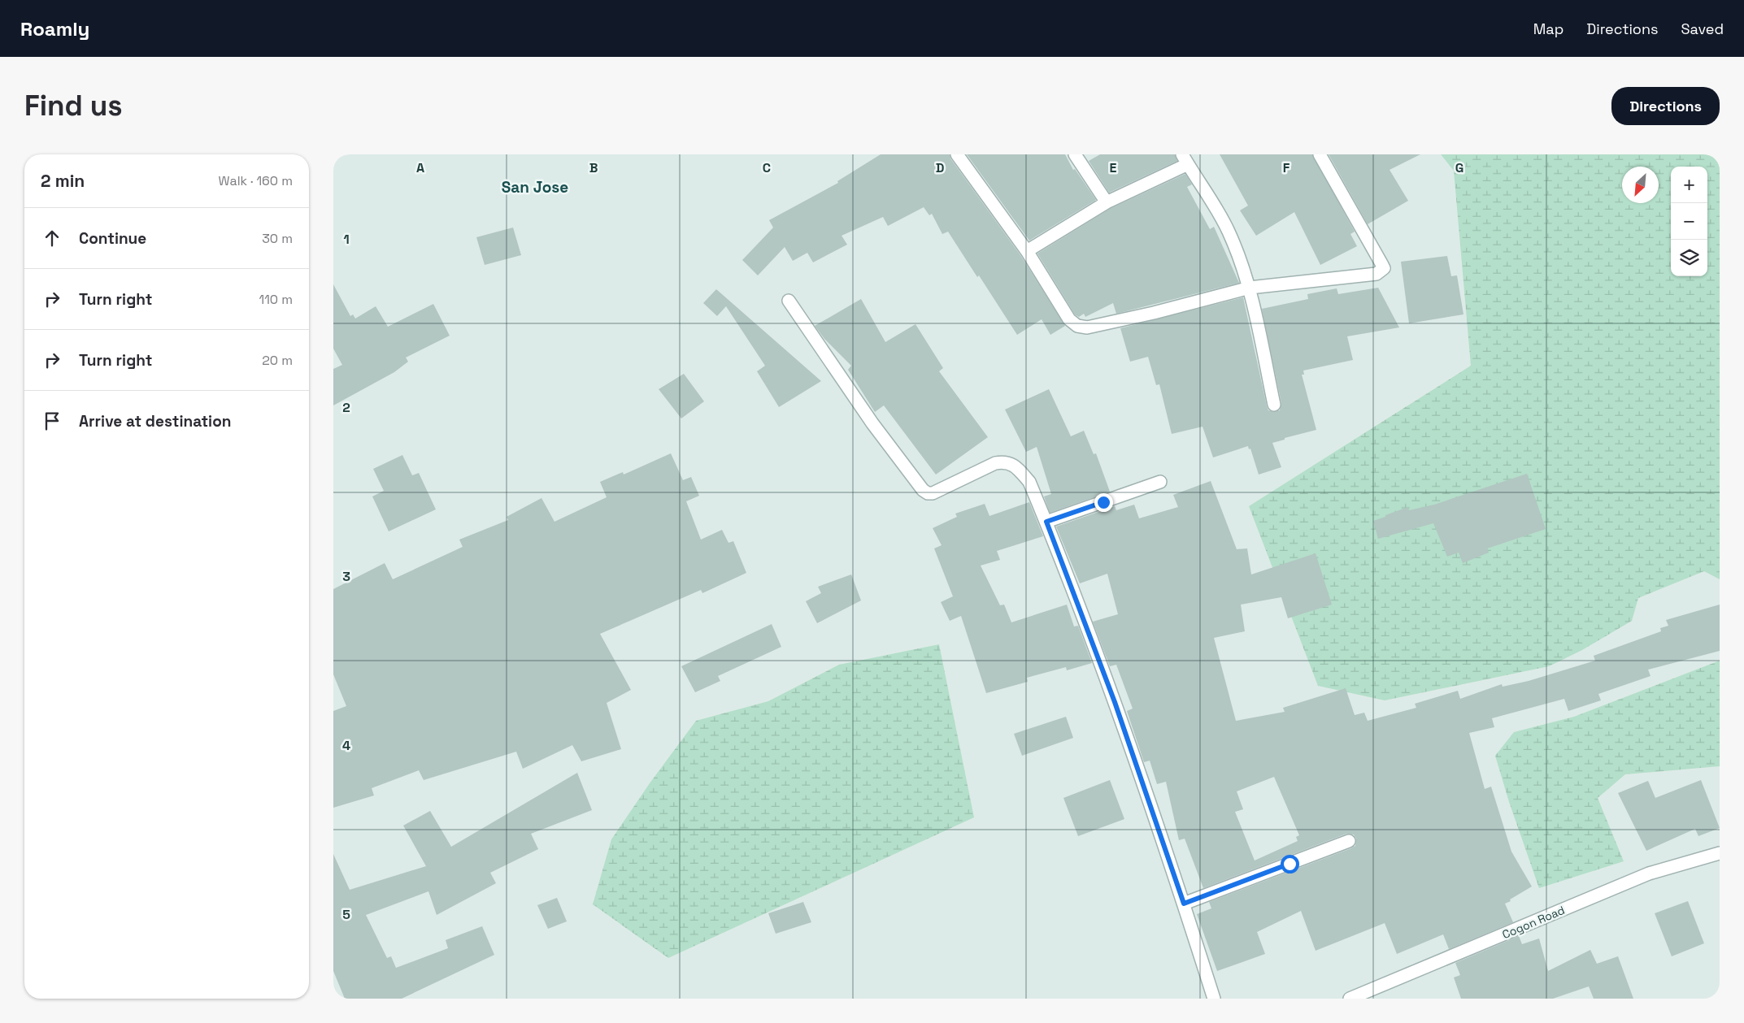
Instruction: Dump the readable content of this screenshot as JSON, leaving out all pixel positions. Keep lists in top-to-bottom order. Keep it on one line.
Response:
{"streets":{"street":["Cogon Road"]},"districts":["San Jose"],"north":"bottom left","page":{"header":"Roamly","nav":["Map","Directions","Saved"],"buttons":"Directions","title":"Find us","heading":["2 min","Walk · 160 m"],"map_buttons":["+","−"],"list":[["Continue","30 m"],["Turn right","110 m"],["Turn right","20 m"],"Arrive at destination"]},"grid":{"columns":["A","B","C","D","E","F","G"],"rows":["1","2","3","4","5"]}}
